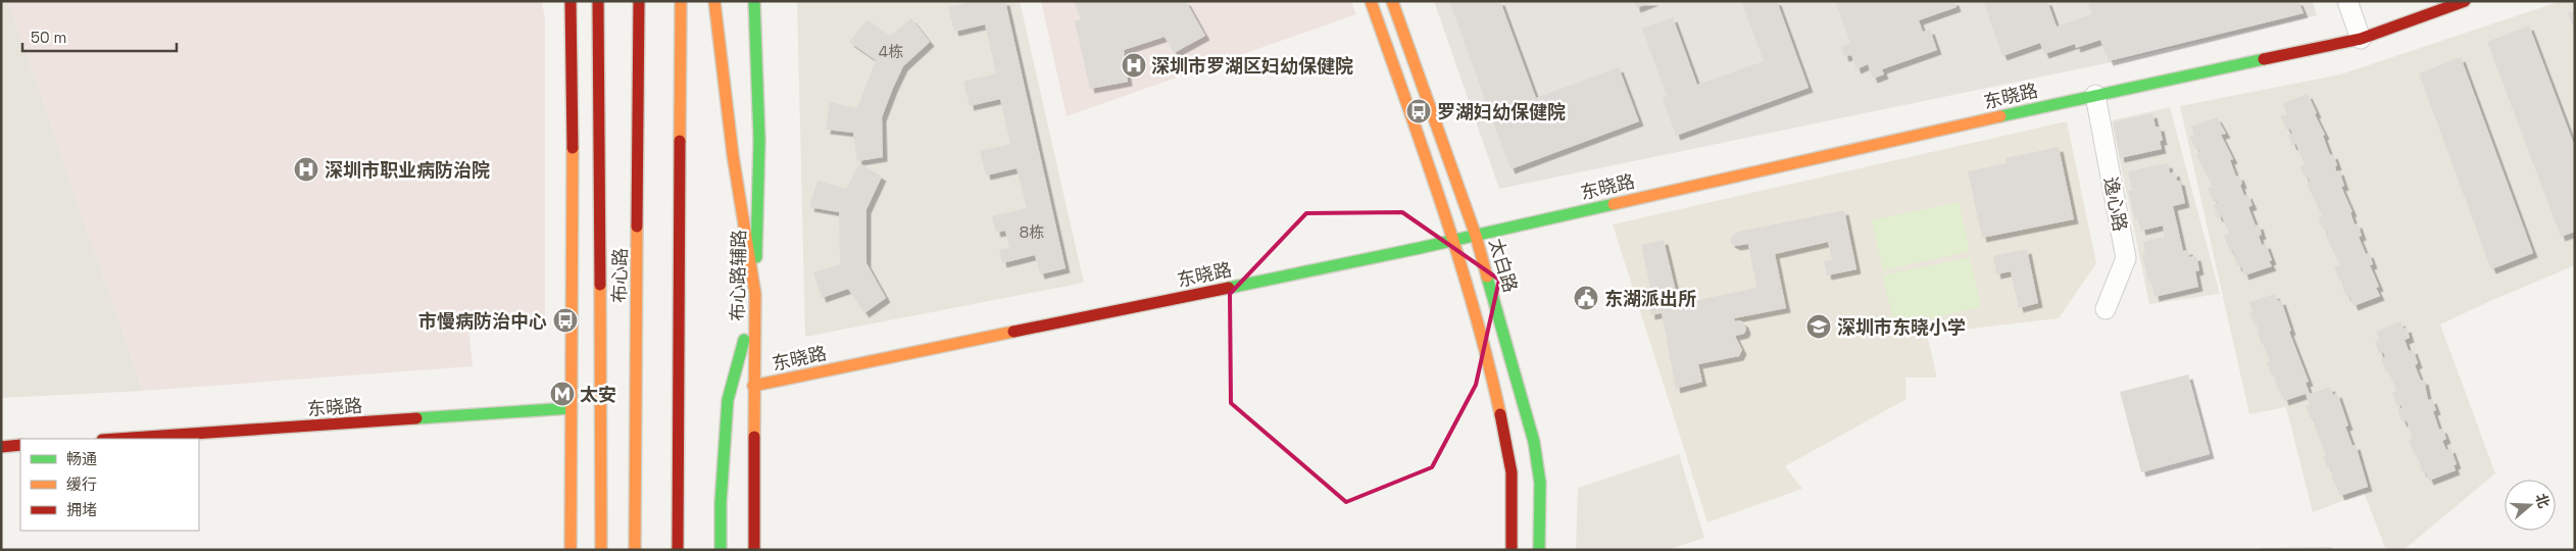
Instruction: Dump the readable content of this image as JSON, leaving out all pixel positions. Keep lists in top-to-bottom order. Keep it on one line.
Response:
{"streets":{"main road":["东晓路","太白路","布心路","布心路辅路"],"street":["逸心路"]},"crossings":[["东晓路","逸心路"],["东晓路","太白路"],["东晓路","布心路辅路"]],"places":{"hospital":["深圳市罗湖区妇幼保健院","深圳市职业病防治院"],"bus stop":["罗湖妇幼保健院","市慢病防治中心"],"public building":["东湖派出所"],"school or university":["深圳市东晓小学"],"metro station":["太安"]},"house_numbers":["4栋","8栋"],"legend":["畅通","缓行","拥堵"],"scale_bar":"50 m","north":"right"}
